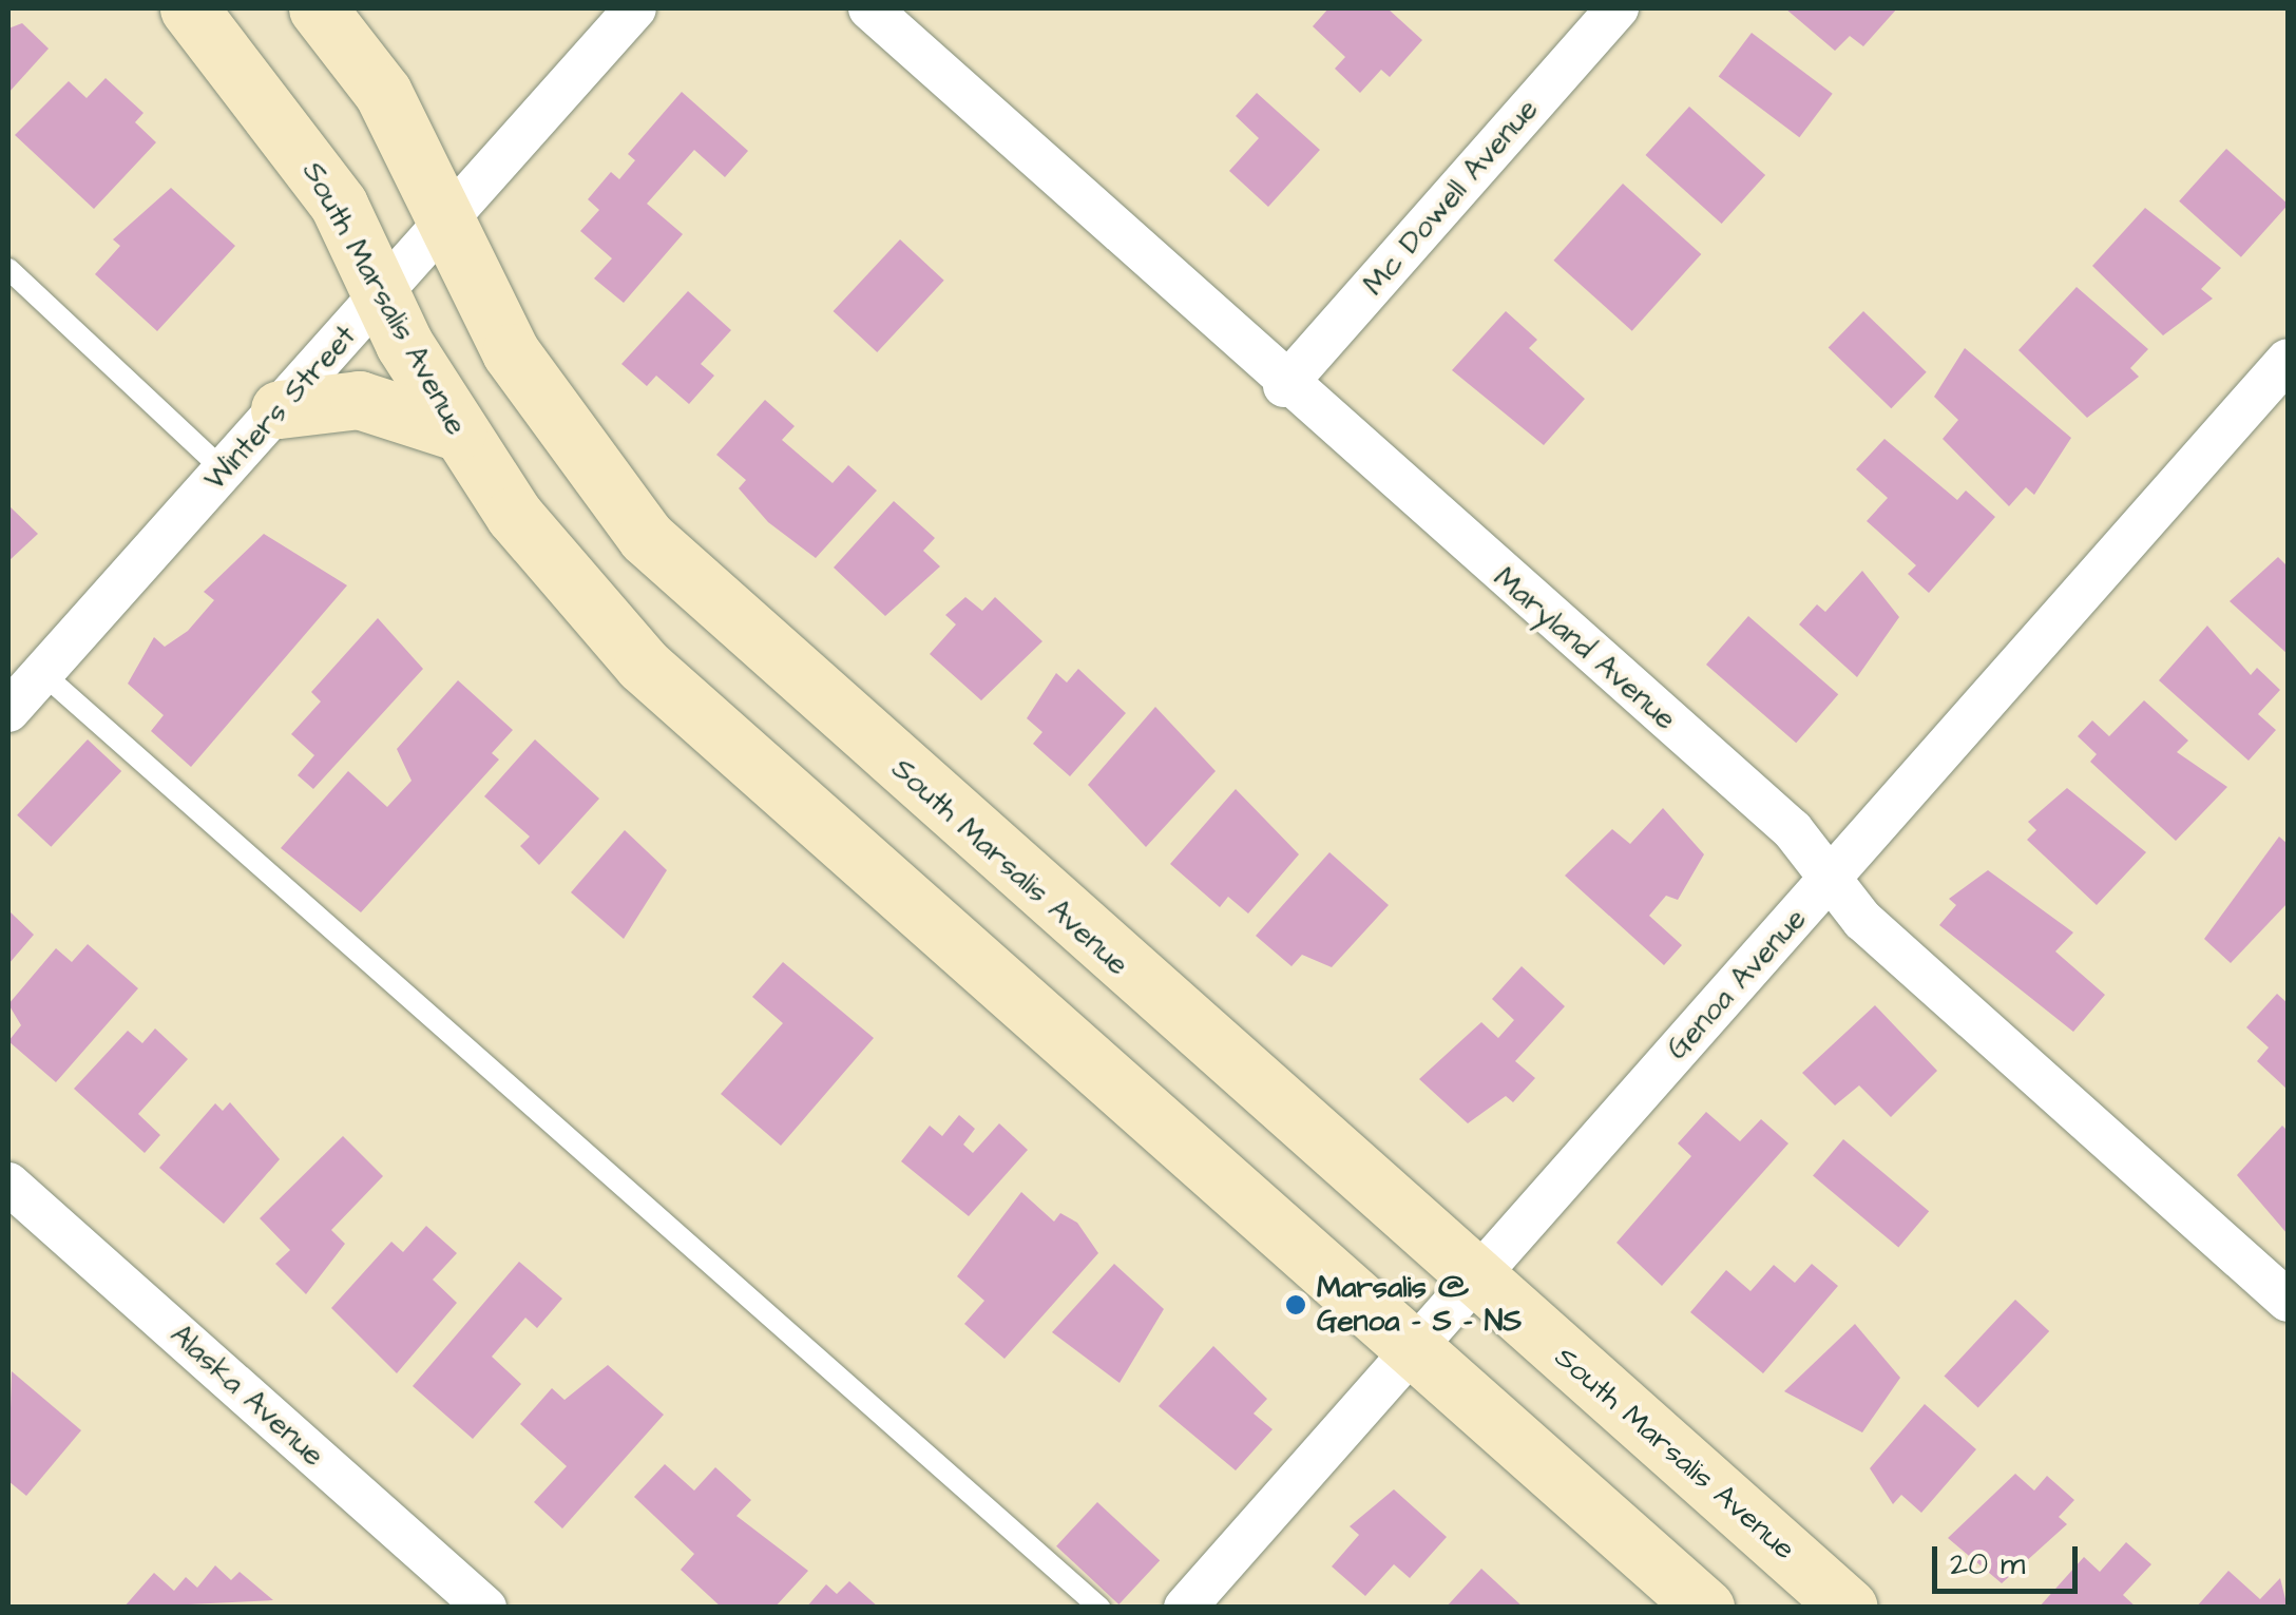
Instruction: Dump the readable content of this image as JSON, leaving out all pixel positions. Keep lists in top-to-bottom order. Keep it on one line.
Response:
{"streets":{"main road":["South Marsalis Avenue"],"street":["Mc Dowell Avenue","Winters Street","Maryland Avenue","Genoa Avenue","Alaska Avenue"]},"crossings":[["Mc Dowell Avenue","Maryland Avenue"],["South Marsalis Avenue","Winters Street"],["South Marsalis Avenue","Genoa Avenue"],["Maryland Avenue","Genoa Avenue"]],"places":["Marsalis @ Genoa - S - NS"],"scale_bar":"20 m"}
